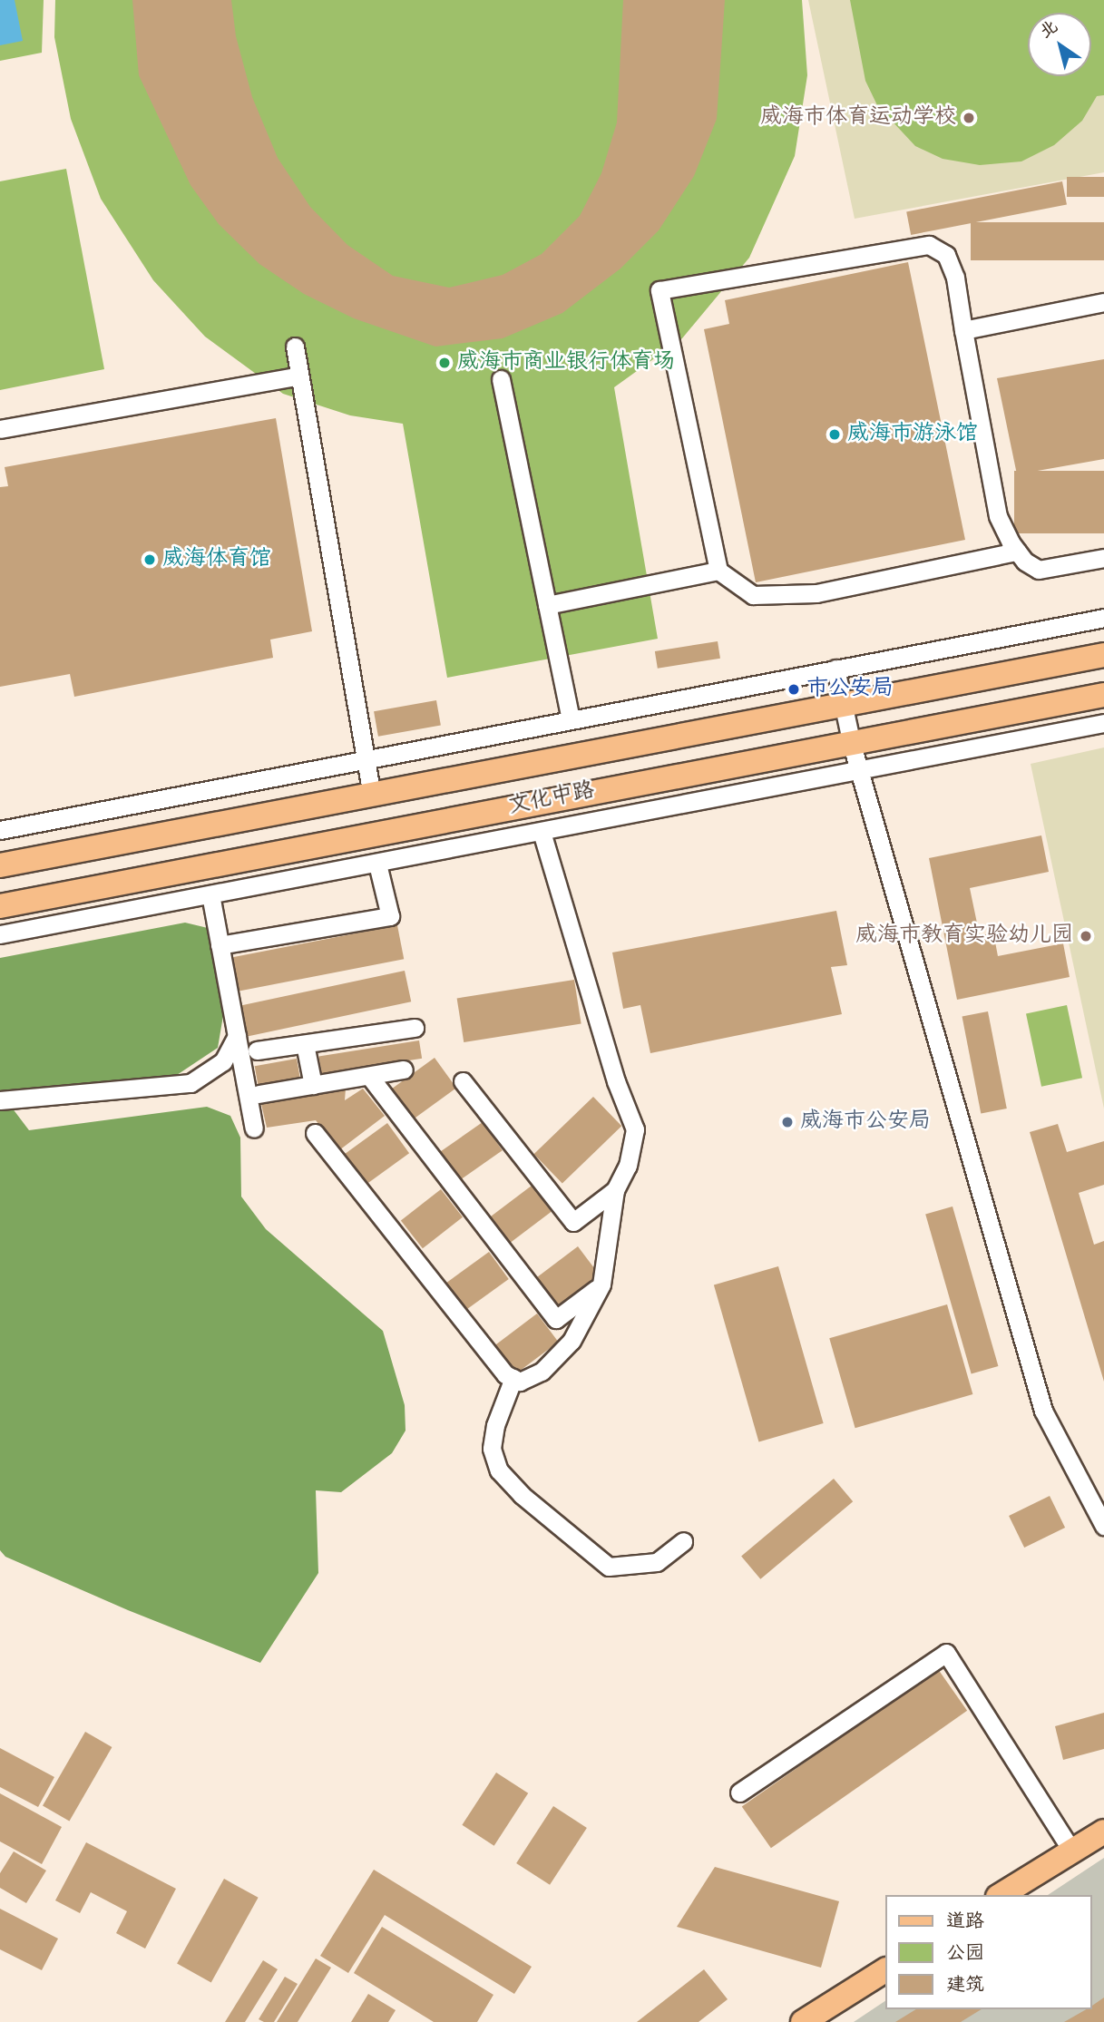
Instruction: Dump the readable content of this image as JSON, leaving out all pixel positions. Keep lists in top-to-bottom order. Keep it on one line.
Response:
{"streets":{"main road":["文化中路"]},"places":["威海市体育运动学校","威海市商业银行体育场","威海市游泳馆","威海体育馆","市公安局","威海市教育实验幼儿园","威海市公安局"],"legend":["道路","公园","建筑"],"north":"top left"}
